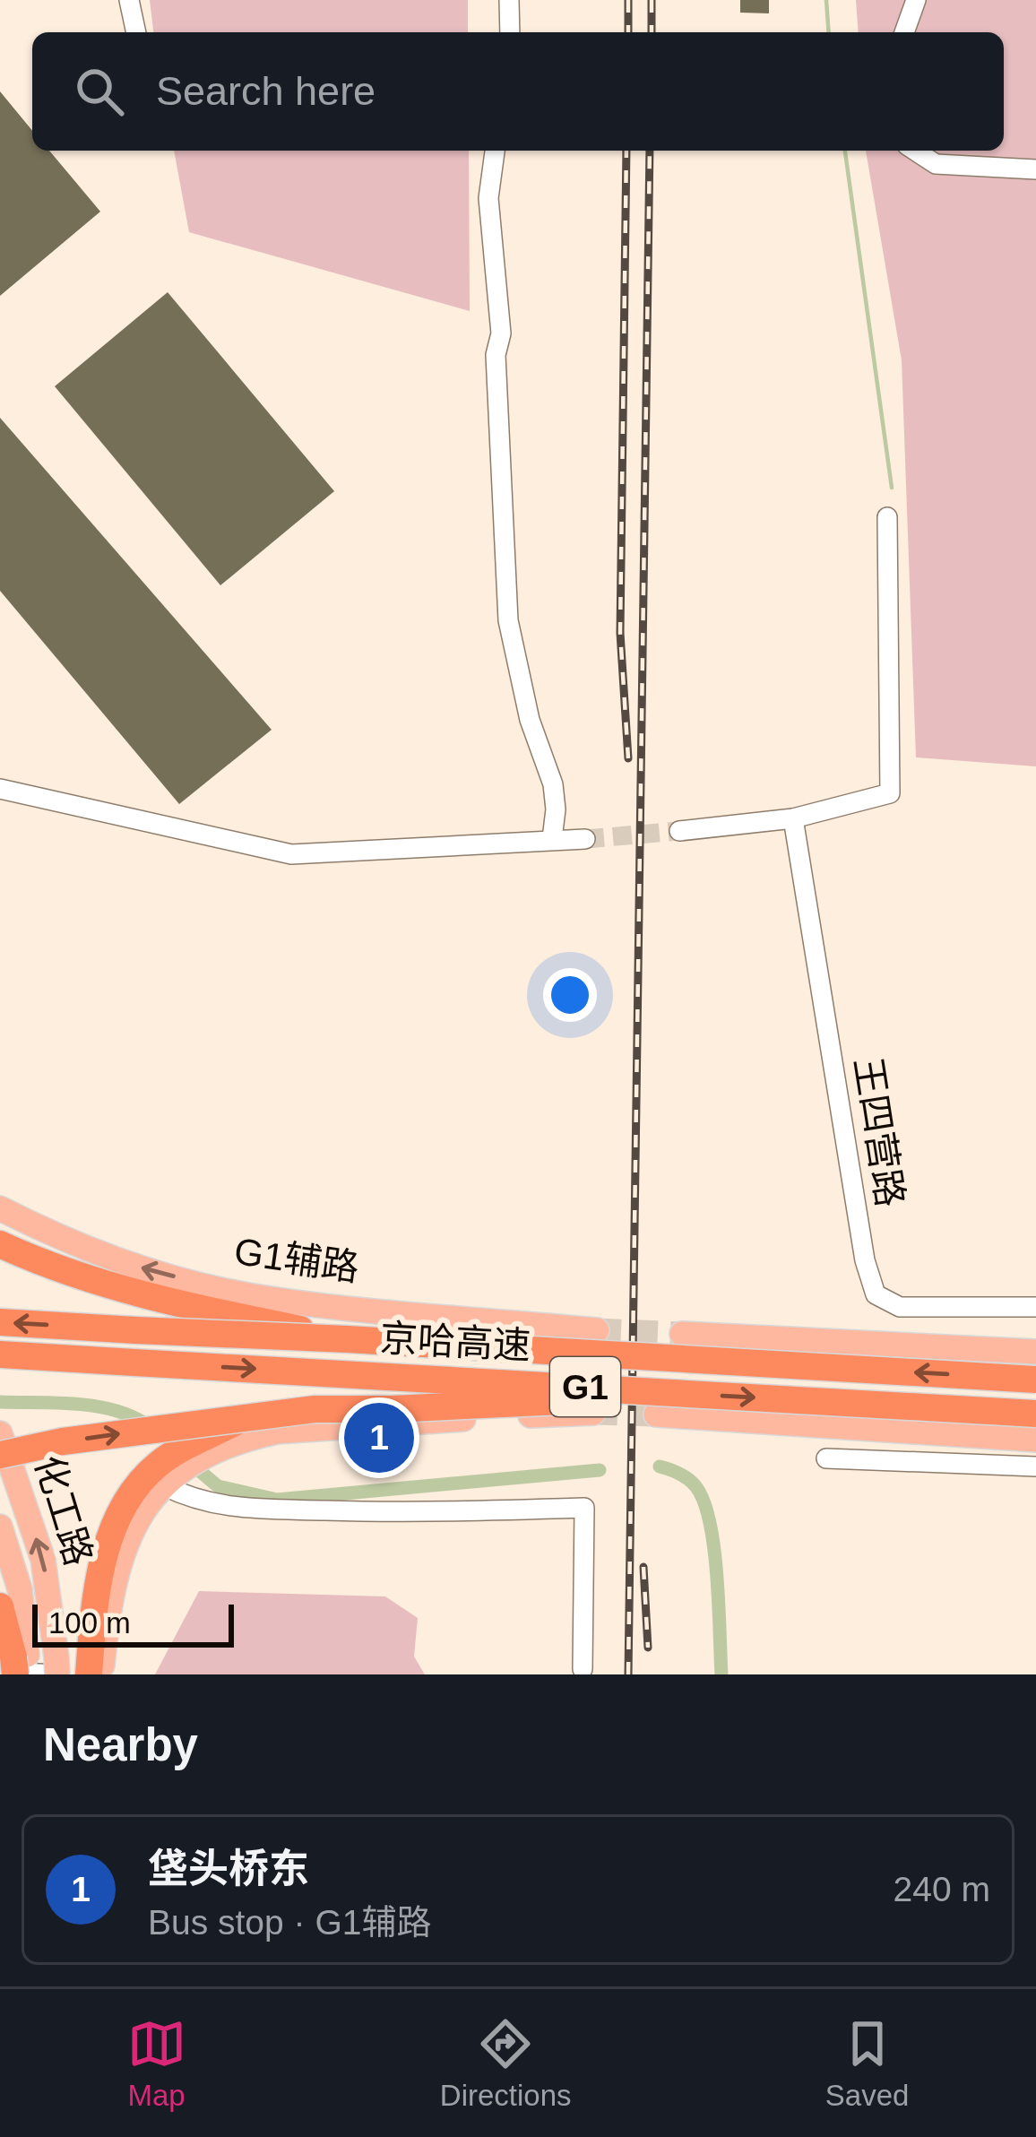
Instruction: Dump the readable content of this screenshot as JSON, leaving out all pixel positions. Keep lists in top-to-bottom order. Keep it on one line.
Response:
{"streets":{"highway":["京哈高速","G1"],"main road":["G1辅路","化工路"],"street":["王四营路"]},"scale_bar":"100 m","page":{"search":"Search here","pins":"1","scale":"100 m","heading":"Nearby","list":[{"mark":"1","name":"垡头桥东","note":"Bus stop · G1辅路","value":"240 m"}],"nav":["Map","Directions","Saved"]}}
